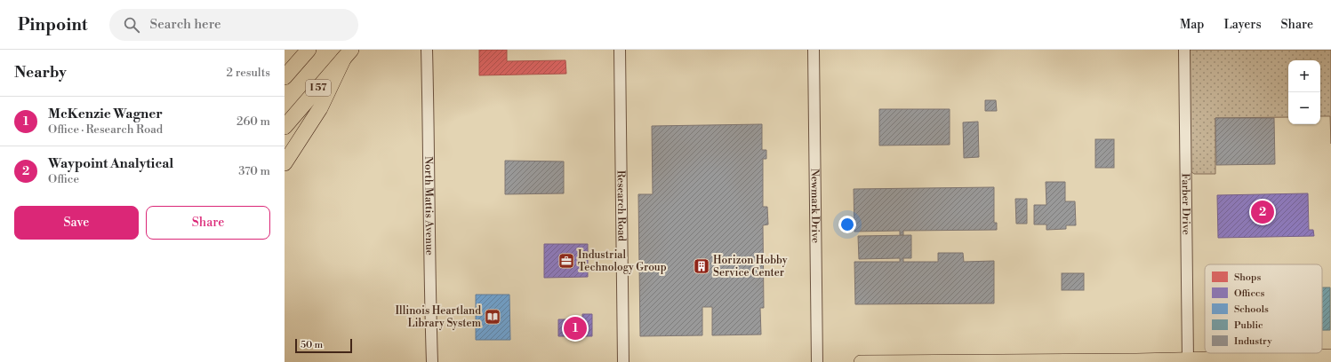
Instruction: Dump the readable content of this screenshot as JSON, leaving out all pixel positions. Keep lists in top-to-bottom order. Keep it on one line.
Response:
{"streets":{"highway":["I 57"],"street":["Farber Drive","North Mattis Avenue","Research Road","Newmark Drive"]},"places":{"office":["Industrial Technology Group"],"building":["Horizon Hobby Service Center"],"library":["Illinois Heartland Library System"]},"legend":["Shops","Offices","Schools","Public","Industry"],"scale_bar":"50 m","page":{"header":"Pinpoint","search":"Search here","nav":["Map","Layers","Share"],"heading":["Nearby","2 results"],"map_buttons":["+","−"],"list":[{"mark":"1","name":"McKenzie Wagner","note":"Office · Research Road","value":"260 m"},{"mark":"2","name":"Waypoint Analytical","note":"Office","value":"370 m"}],"buttons":["Save","Share"],"pins":["2","1"],"scale":"50 m"}}
